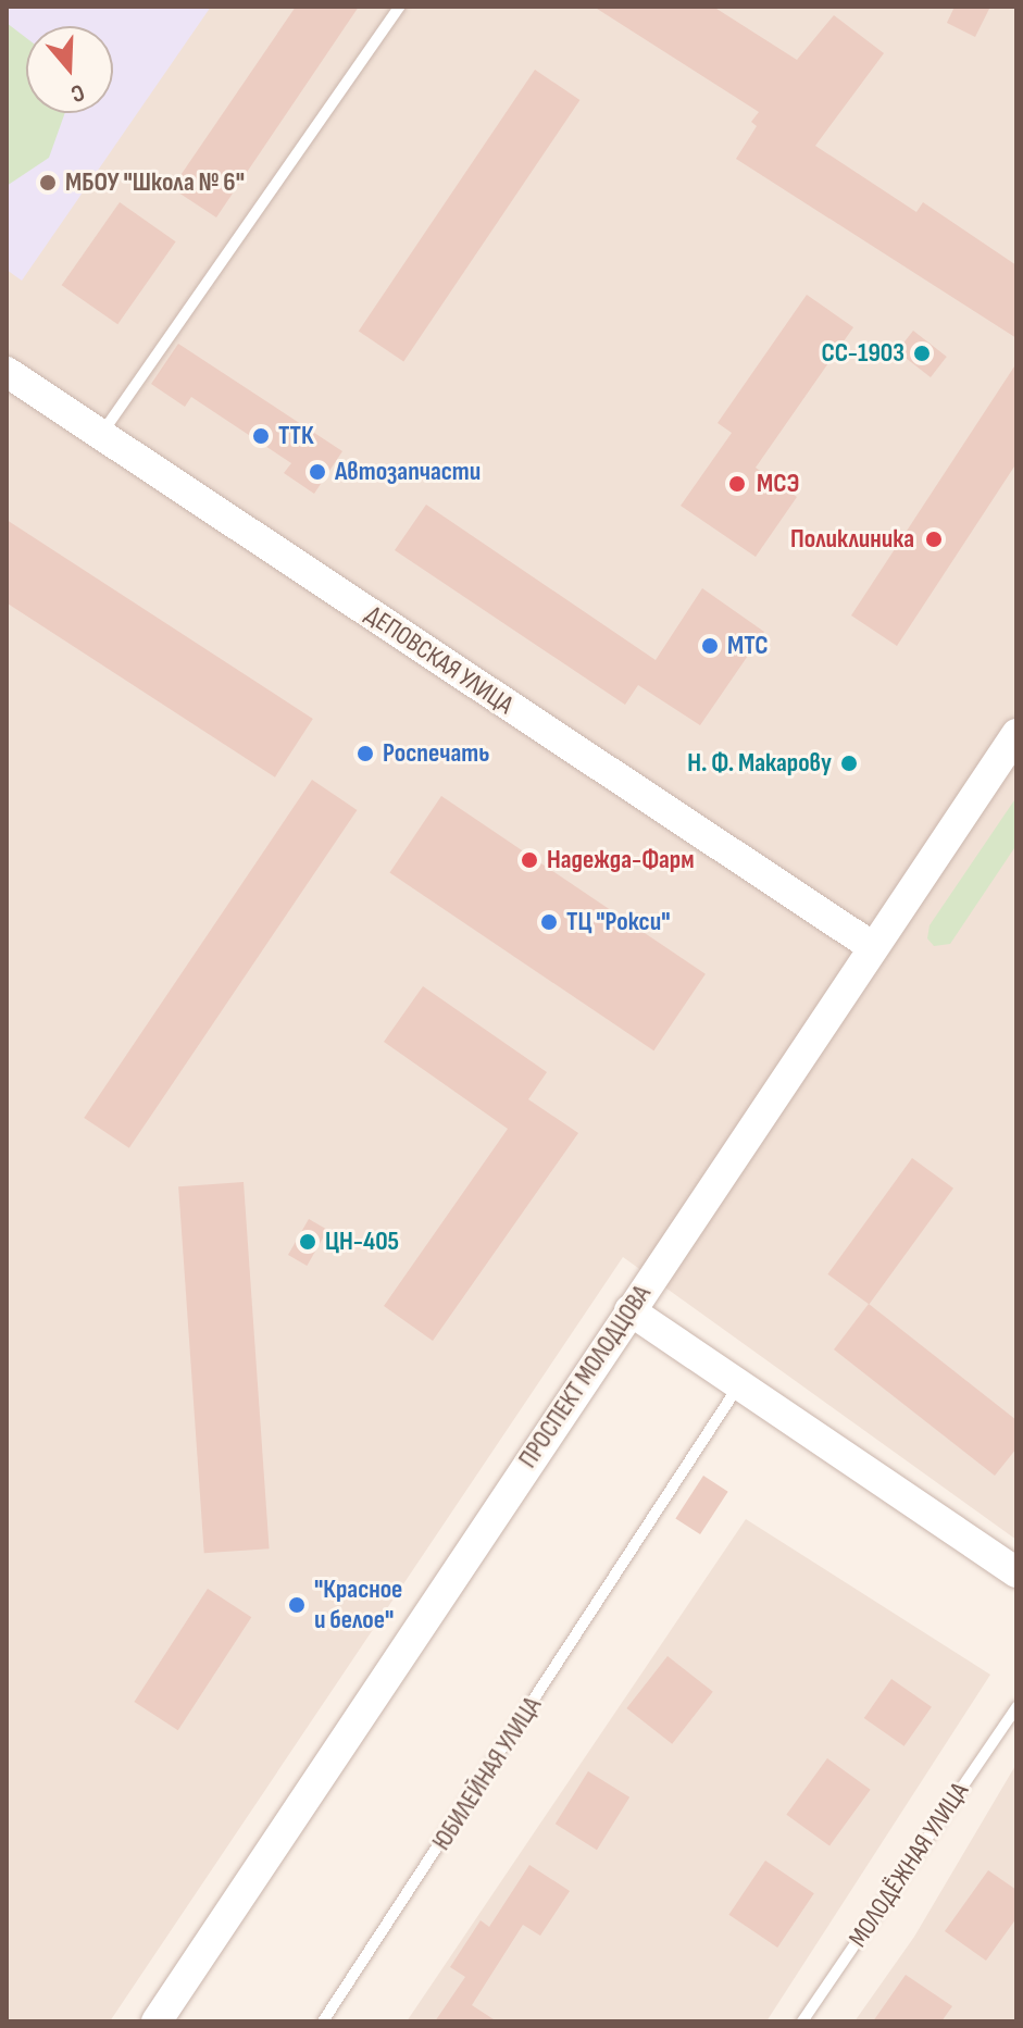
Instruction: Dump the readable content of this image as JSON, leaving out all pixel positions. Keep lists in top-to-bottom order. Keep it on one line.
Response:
{"streets":{"main road":["ДЕПОВСКАЯ УЛИЦА","ПРОСПЕКТ МОЛОДЦОВА"],"lane":["ЮБИЛЕЙНАЯ УЛИЦА","МОЛОДЁЖНАЯ УЛИЦА"]},"crossings":[["ДЕПОВСКАЯ УЛИЦА","ПРОСПЕКТ МОЛОДЦОВА"]],"places":["МБОУ \"Школа № 6\"","СС-1903","ТТК","Автозапчасти","МСЭ","Поликлиника","МТС","Роспечать","Н. Ф. Макарову","Надежда-Фарм","ТЦ \"Рокси\"","ЦН-405","\"Красное и белое\""],"north":"bottom"}
